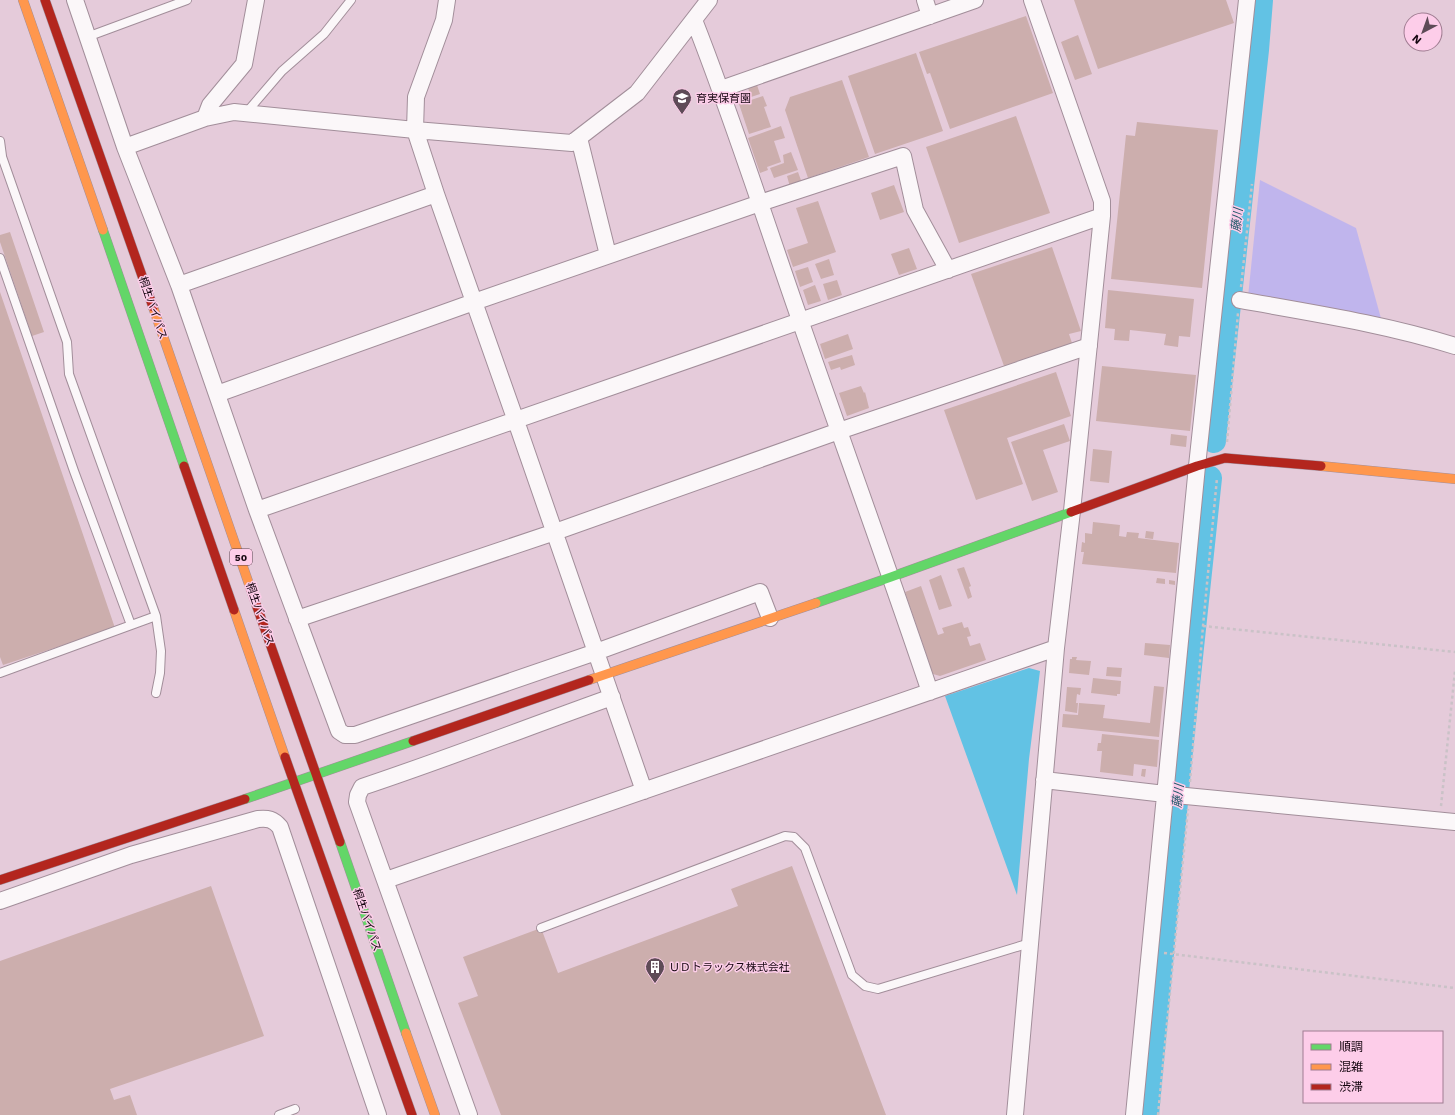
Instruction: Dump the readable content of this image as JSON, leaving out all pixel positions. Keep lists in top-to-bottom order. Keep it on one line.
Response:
{"streets":{"main road":["桐生バイパス","50"]},"water":["藤川"],"places":{"school or university":["育実保育園"],"building":["ＵＤトラックス株式会社"]},"legend":["順調","混雑","渋滞"],"north":"bottom left"}
